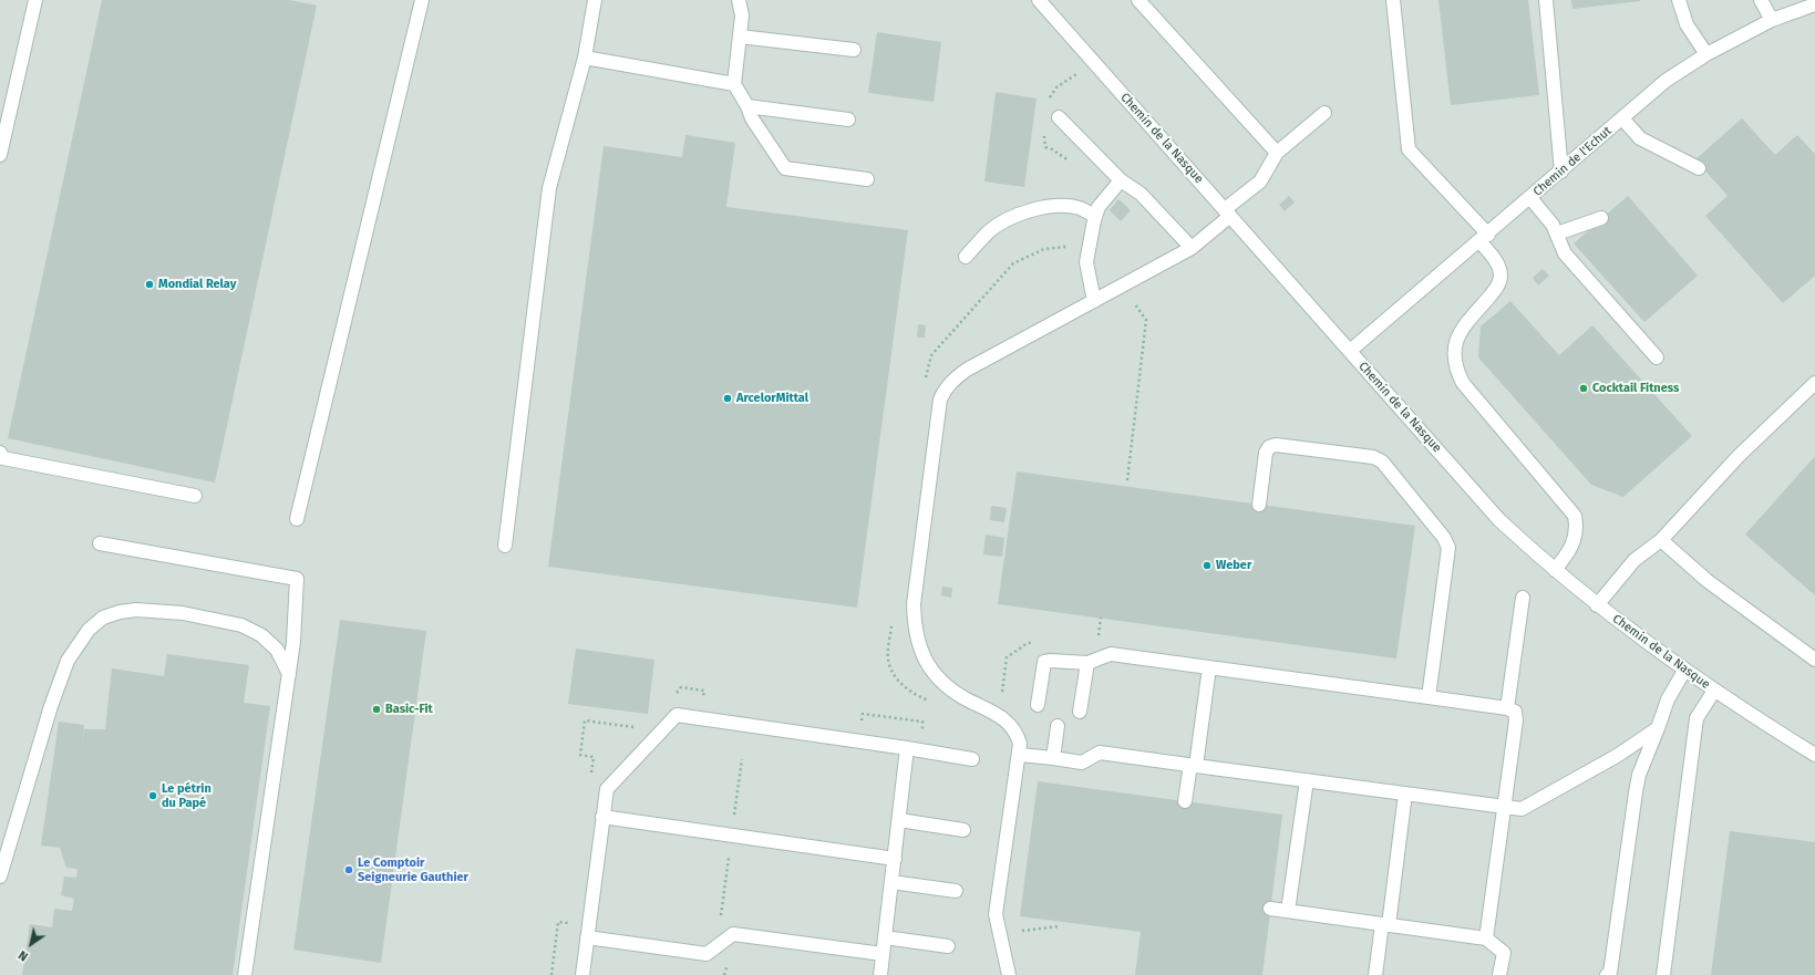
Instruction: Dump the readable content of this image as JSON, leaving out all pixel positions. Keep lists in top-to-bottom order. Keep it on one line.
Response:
{"streets":{"street":["Chemin de la Nasque","Chemin de l'Echut"]},"crossings":[["Chemin de la Nasque","Chemin de l'Echut"]],"places":["Mondial Relay","Cocktail Fitness","ArcelorMittal","Weber","Basic-Fit","Le pétrin du Papé","Le Comptoir Seigneurie Gauthier"],"north":"bottom left"}
